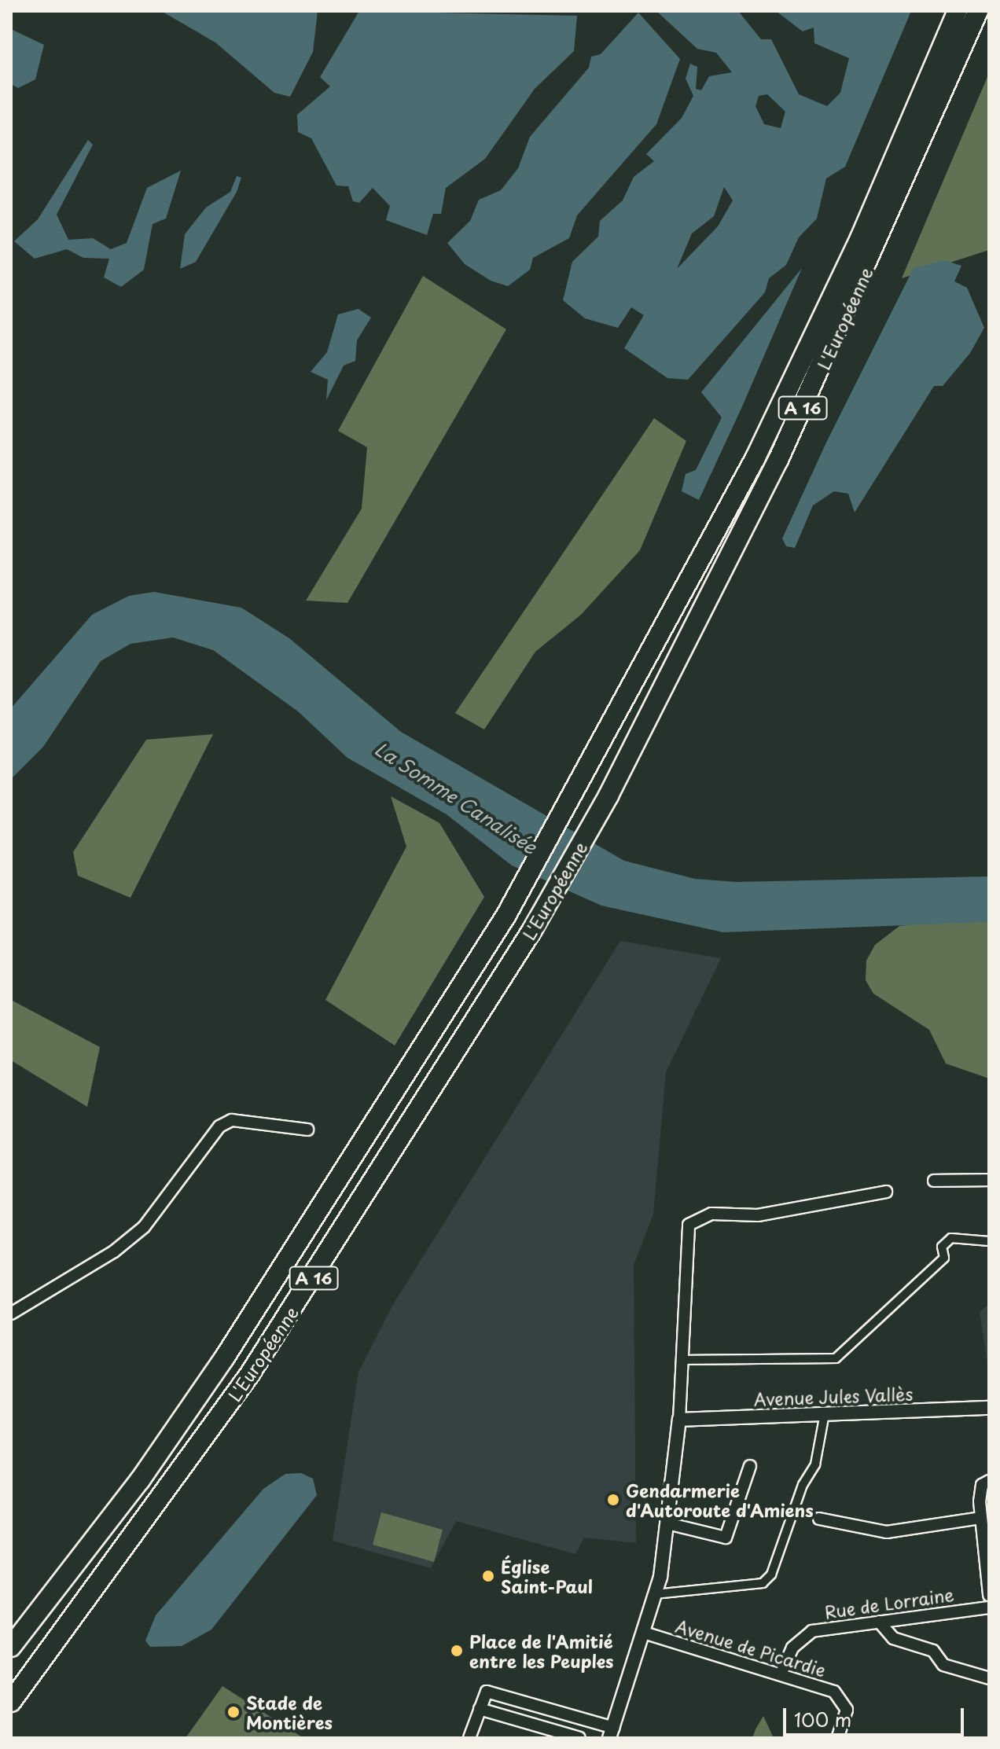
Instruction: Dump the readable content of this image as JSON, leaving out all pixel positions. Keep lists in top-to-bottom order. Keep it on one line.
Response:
{"streets":{"highway":["L'Européenne","A 16"],"street":["Avenue Jules Vallès","Rue de Lorraine","Avenue de Picardie"]},"crossings":[["Rue de Lorraine","Avenue de Picardie"]],"water":["La Somme Canalisée"],"places":["Gendarmerie d'Autoroute d'Amiens","Église Saint-Paul","Place de l'Amitié entre les Peuples","Stade de Montières"],"scale_bar":"100 m"}
